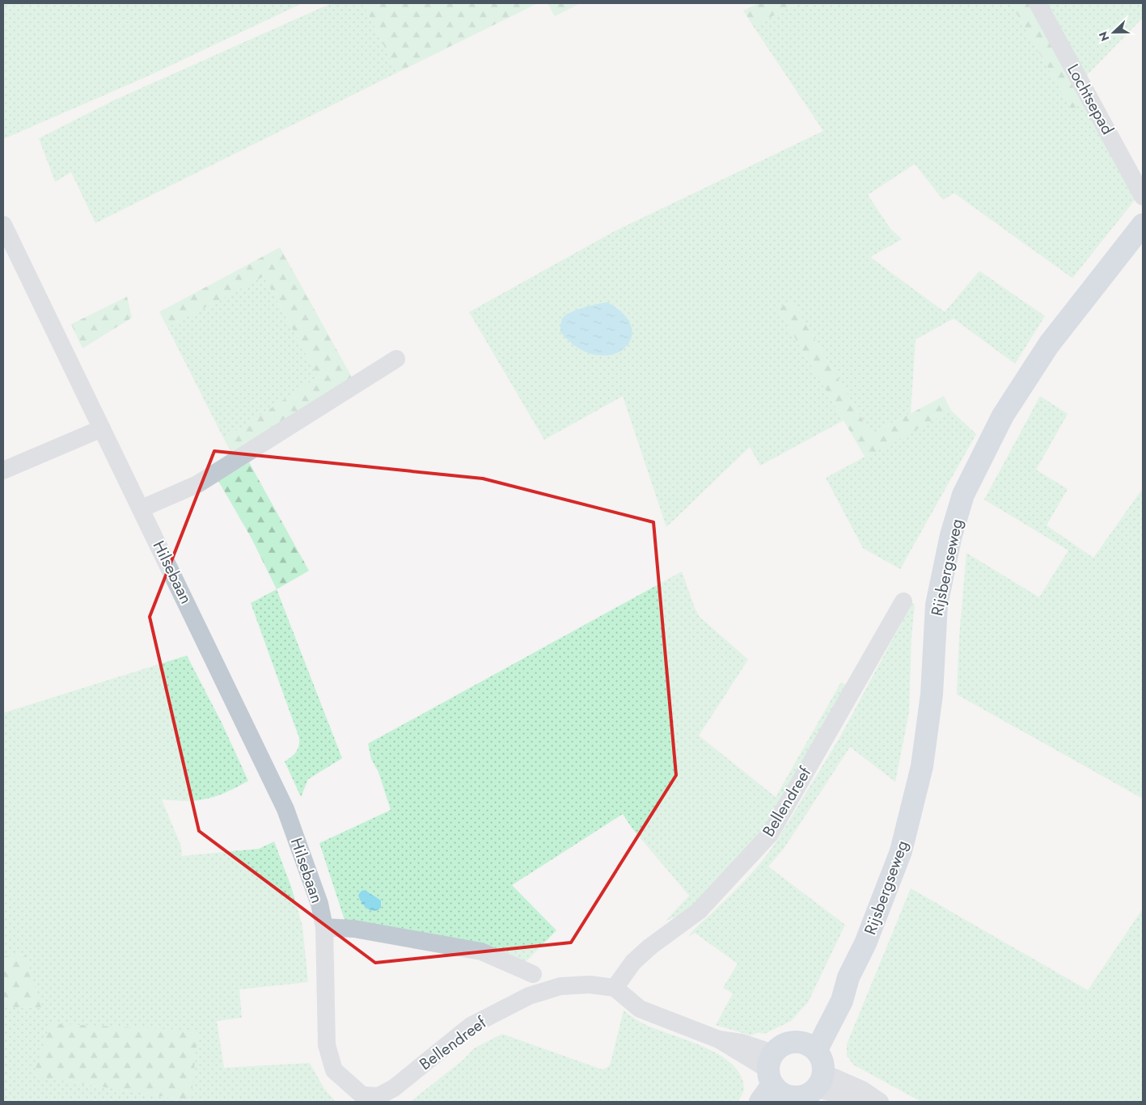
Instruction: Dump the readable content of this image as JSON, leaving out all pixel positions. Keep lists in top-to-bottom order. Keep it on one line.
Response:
{"streets":{"main road":["Rijsbergseweg"],"street":["Lochtsepad","Hilsebaan","Bellendreef"]},"crossings":[["Hilsebaan","Bellendreef"]],"north":"left"}
